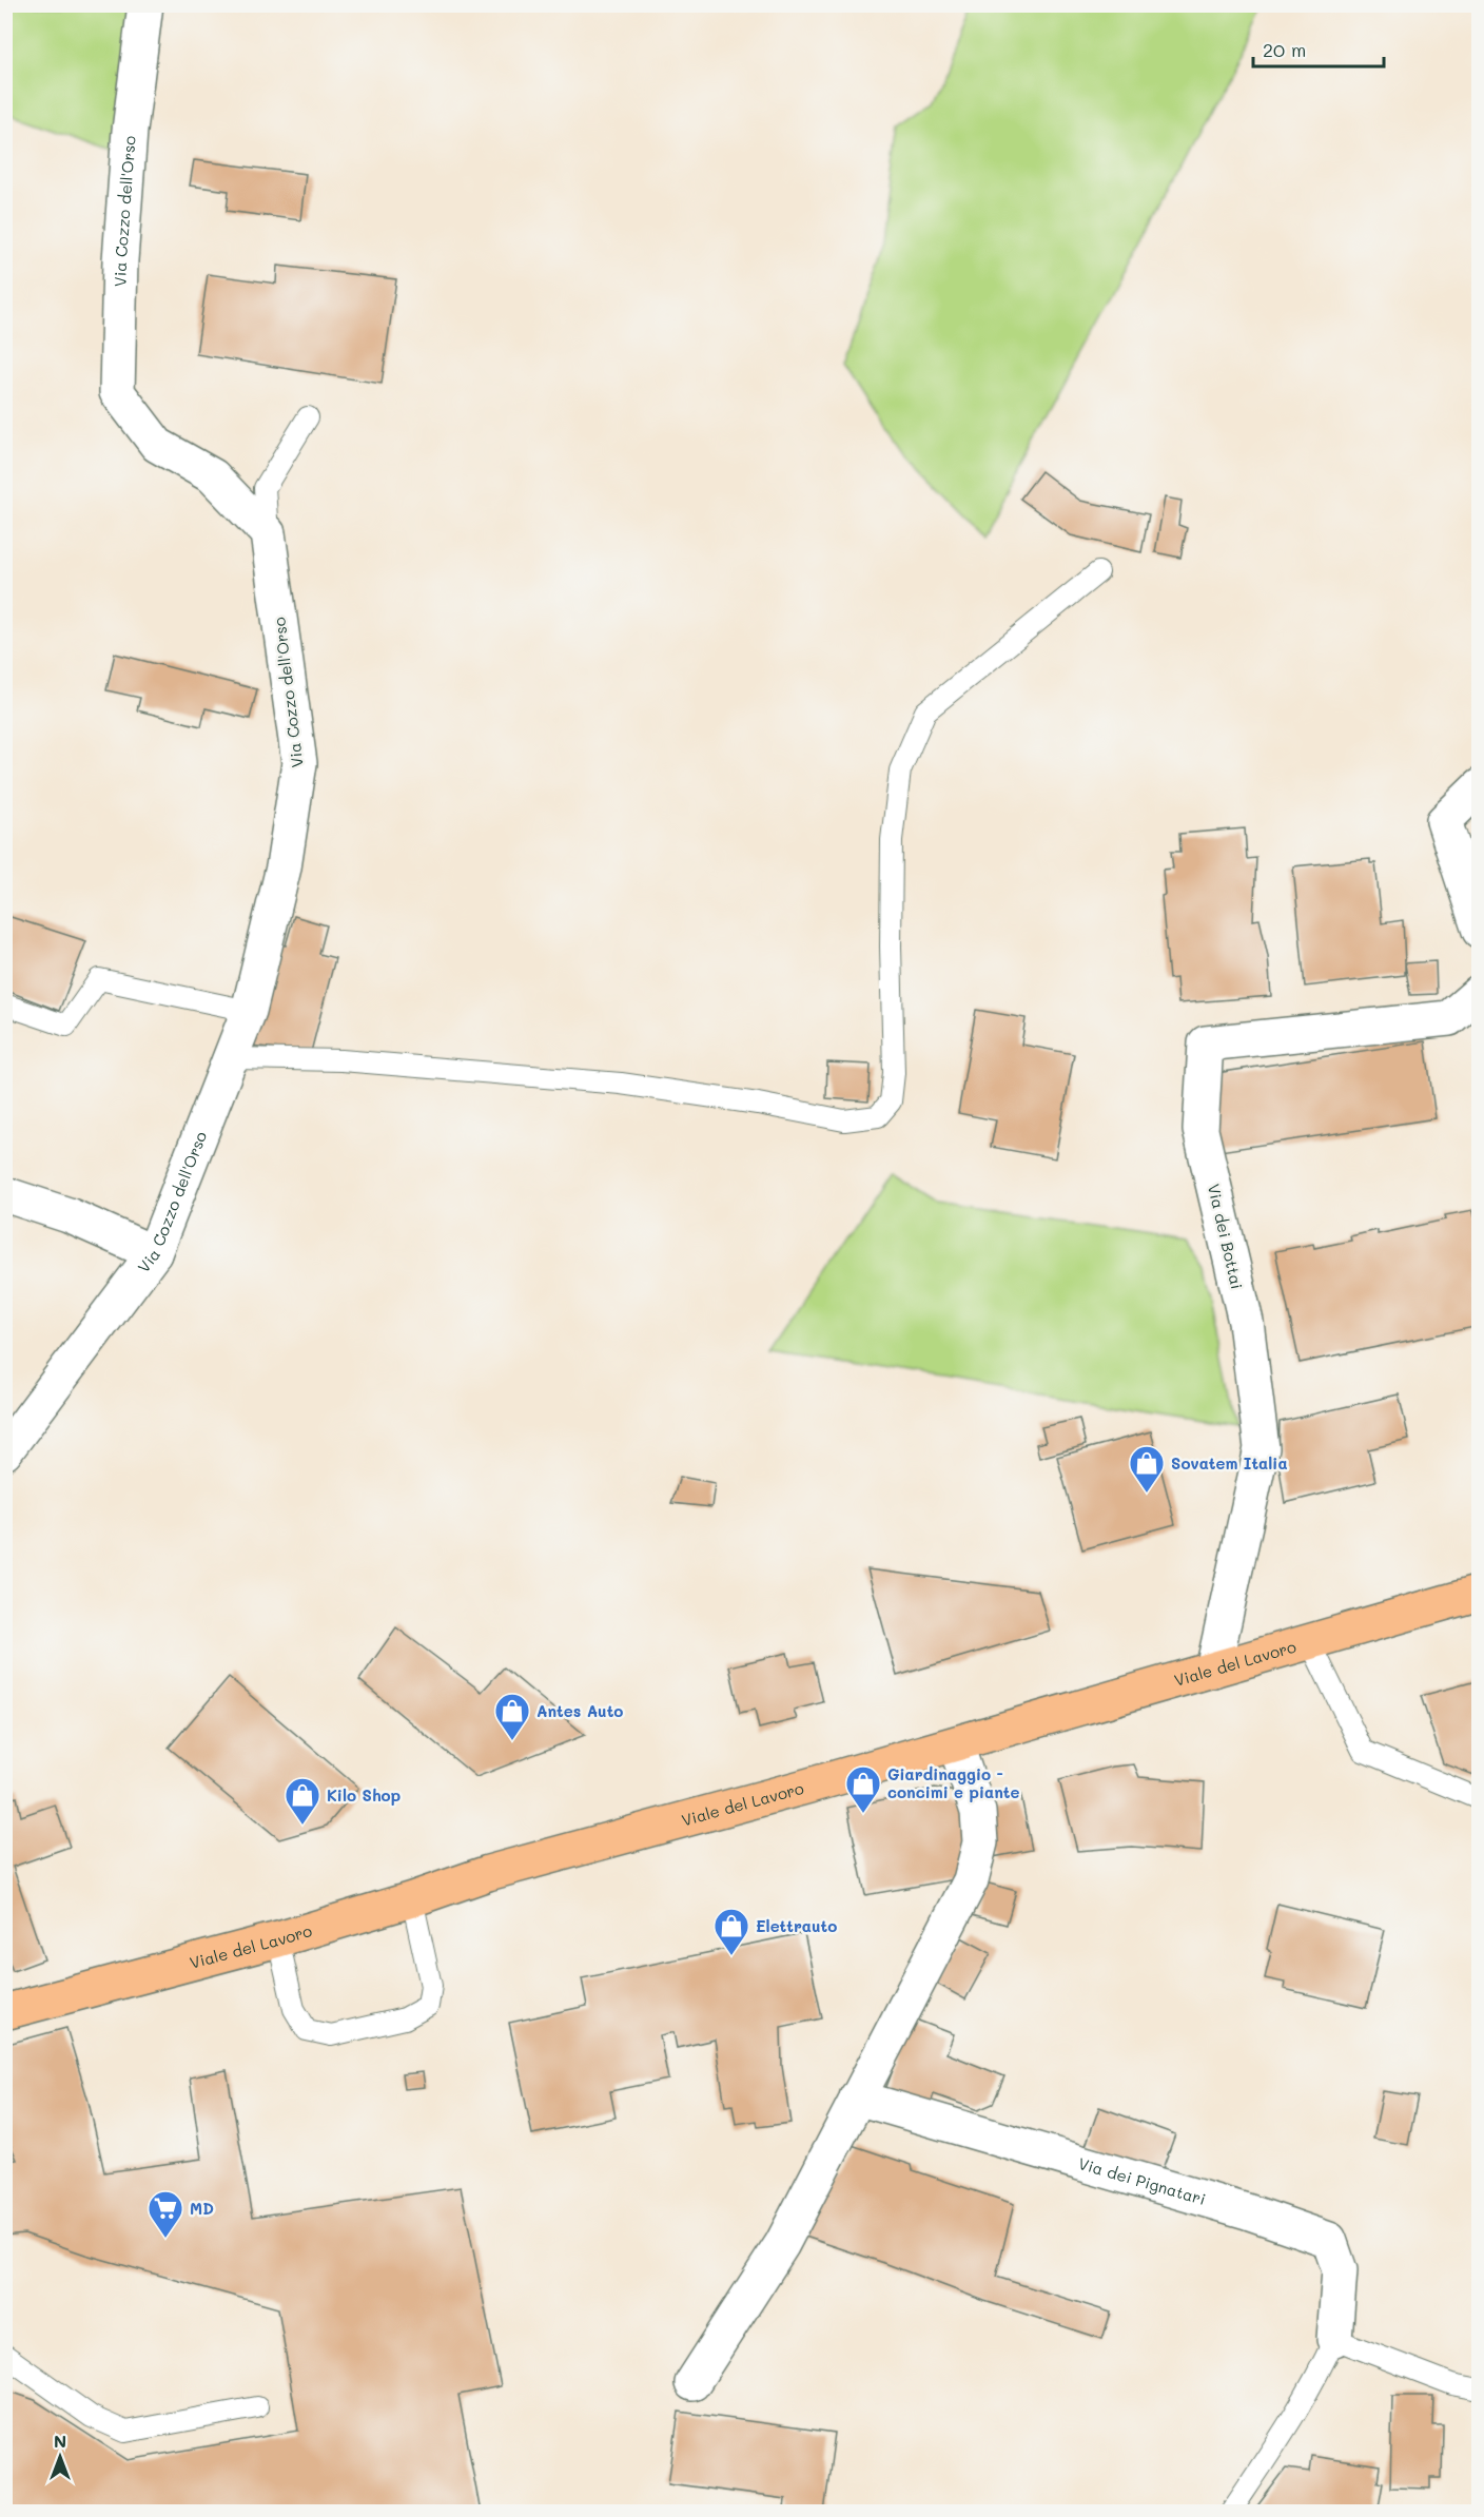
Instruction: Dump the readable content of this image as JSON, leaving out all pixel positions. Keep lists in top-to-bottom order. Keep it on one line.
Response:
{"streets":{"main road":["Viale del Lavoro"],"street":["Via Cozzo dell'Orso","Via dei Bottai","Via dei Pignatari"]},"crossings":[["Via dei Bottai","Viale del Lavoro"]],"places":{"shop":["Sovatem Italia","Antes Auto","Giardinaggio - concimi e piante","Kilo Shop","Elettrauto"],"supermarket":["MD"]},"scale_bar":"20 m","north":"top"}
